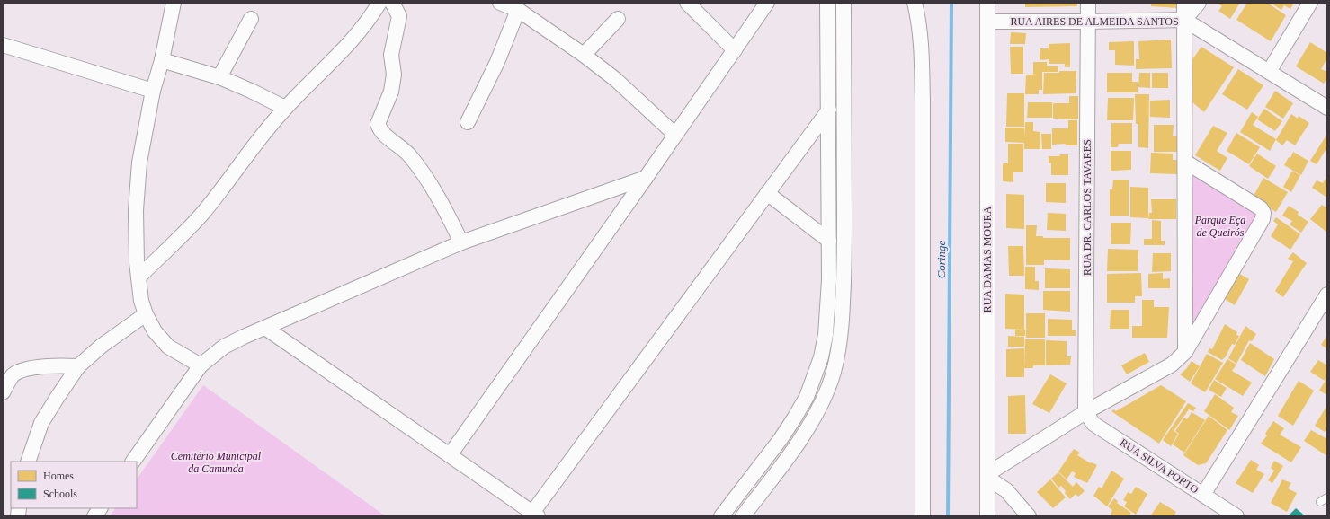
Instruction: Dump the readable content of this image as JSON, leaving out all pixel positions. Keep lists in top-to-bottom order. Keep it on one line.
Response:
{"streets":{"street":["RUA AIRES DE ALMEIDA SANTOS","RUA DR. CARLOS TAVARES","RUA DAMAS MOURA","RUA SILVA PORTO"]},"crossings":[["RUA AIRES DE ALMEIDA SANTOS","RUA DR. CARLOS TAVARES"],["RUA AIRES DE ALMEIDA SANTOS","RUA DAMAS MOURA"],["RUA DR. CARLOS TAVARES","RUA SILVA PORTO"]],"water":["Coringe"],"parks":["Parque Eça de Queirós","Cemitério Municipal da Camunda"],"legend":["Homes","Schools"]}
